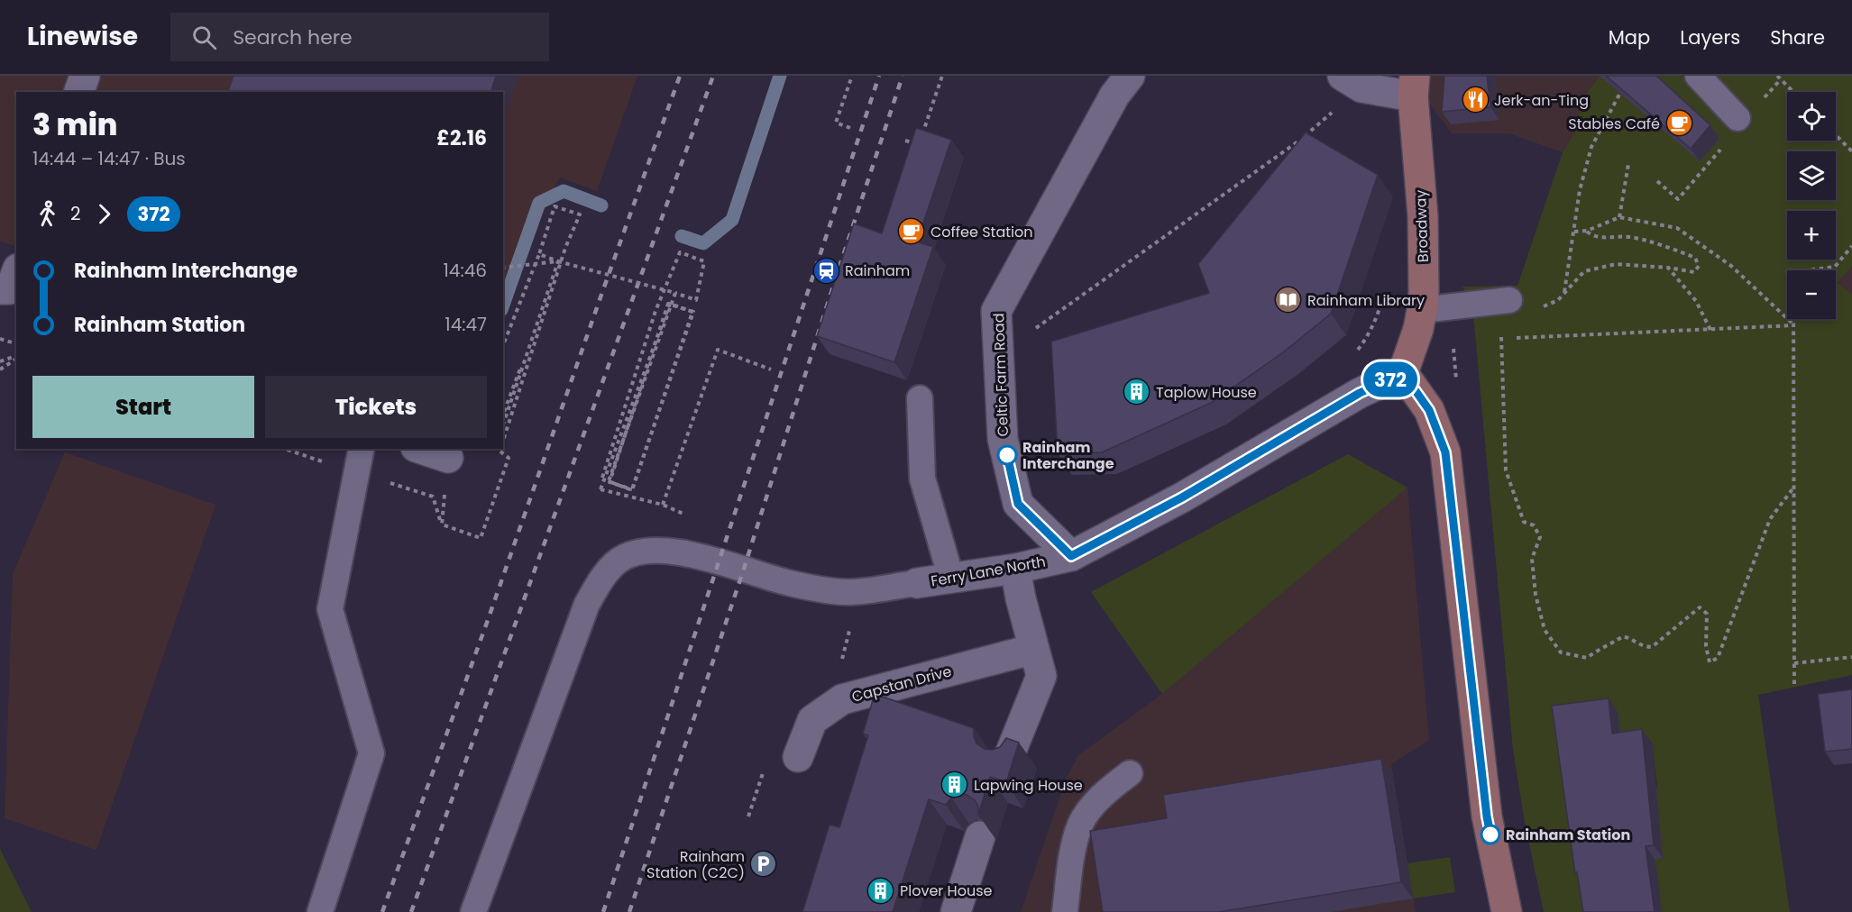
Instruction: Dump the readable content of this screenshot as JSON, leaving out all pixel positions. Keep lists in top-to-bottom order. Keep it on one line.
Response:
{"streets":{"main road":["Broadway"],"street":["Celtic Farm Road","Ferry Lane North","Capstan Drive"]},"crossings":[["Broadway","Ferry Lane North"],["Celtic Farm Road","Ferry Lane North"]],"places":{"restaurant":["Jerk-an-Ting"],"cafe":["Stables Café","Coffee Station"],"station":["Rainham"],"library":["Rainham Library"],"building":["Taplow House","Lapwing House","Plover House"],"other":["Rainham Interchange","Rainham Station"],"parking":["Rainham Station (C2C)"]},"lines":["bus line 372"],"page":{"header":"Linewise","search":"Search here","nav":["Map","Layers","Share"],"on_map":"372","map_buttons":["+","−"],"heading":["3 min","14:44 – 14:47 · Bus","£2.16"],"legs":["2","372"],"list":[{"name":"Rainham Interchange","value":"14:46"},{"name":"Rainham Station","value":"14:47"}],"buttons":["Start","Tickets"]}}
